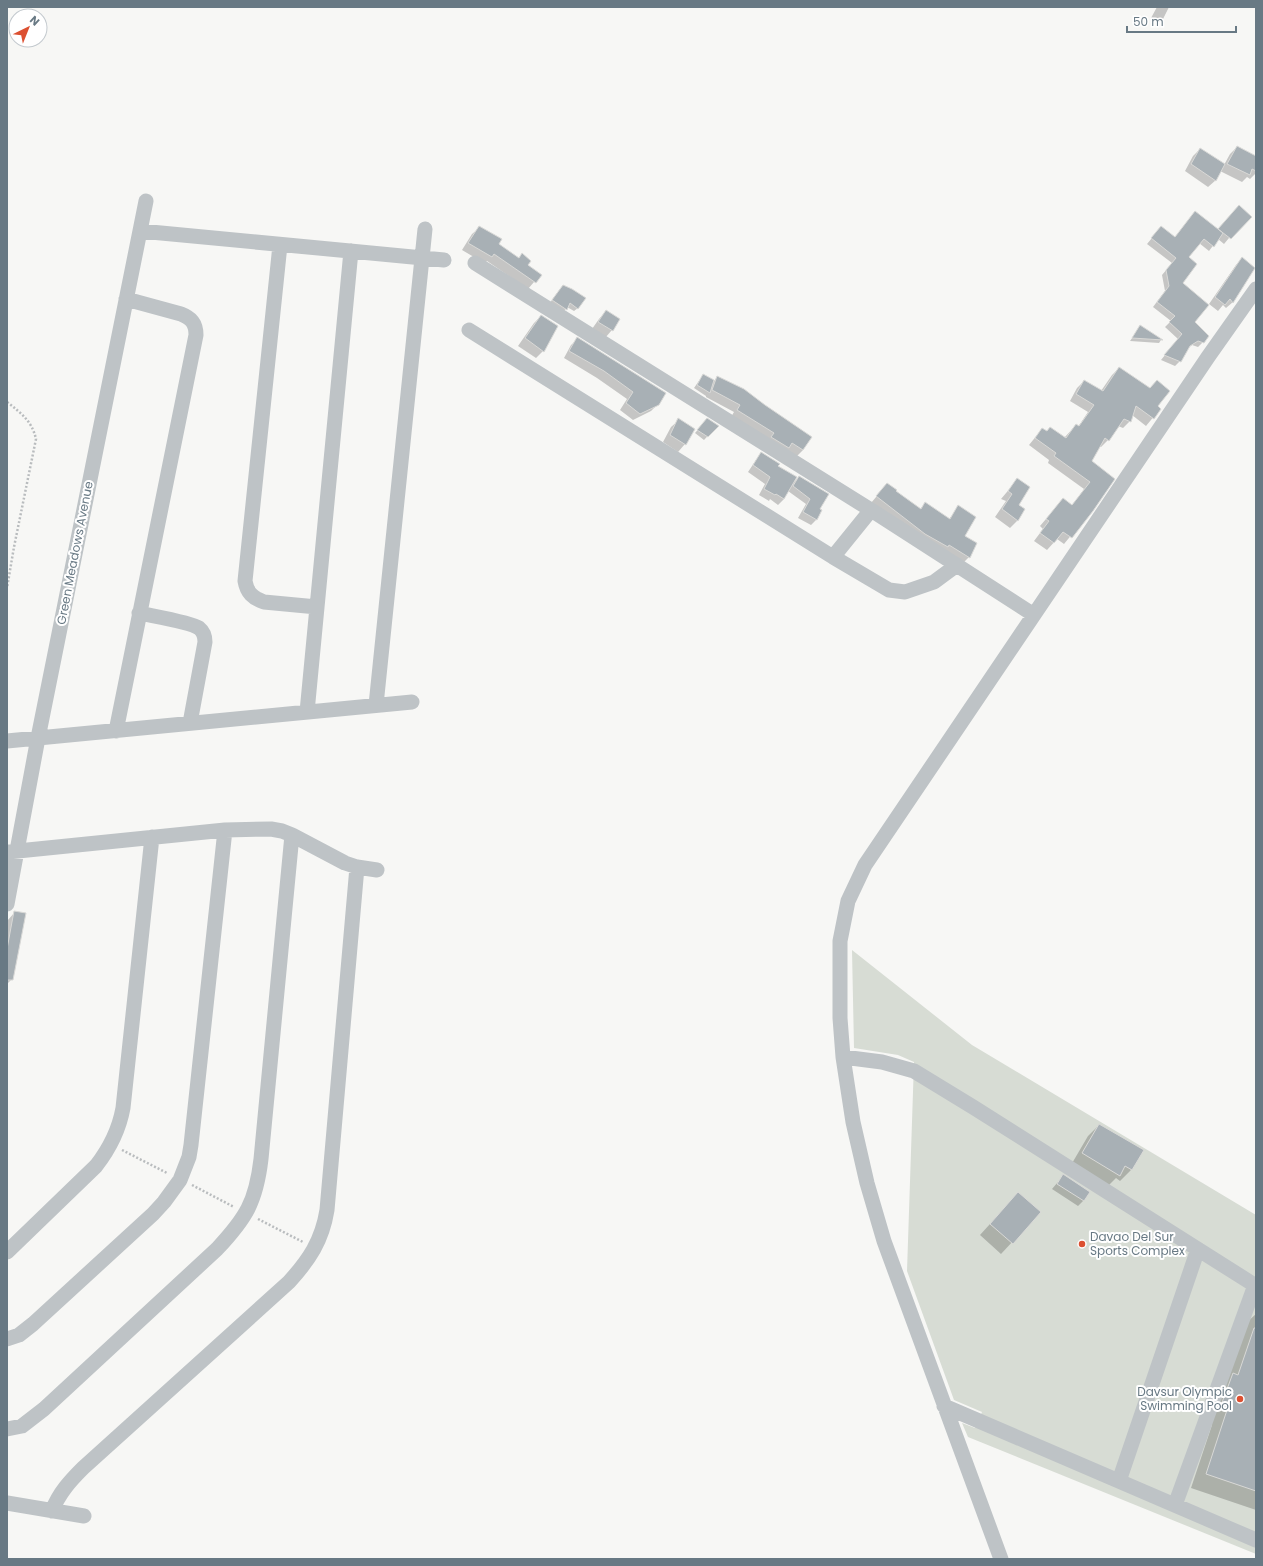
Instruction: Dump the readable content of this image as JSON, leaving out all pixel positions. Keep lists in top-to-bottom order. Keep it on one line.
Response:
{"streets":{"street":["Green Meadows Avenue"]},"places":["Davao Del Sur Sports Complex","Davsur Olympic Swimming Pool"],"scale_bar":"50 m","north":"top right"}
